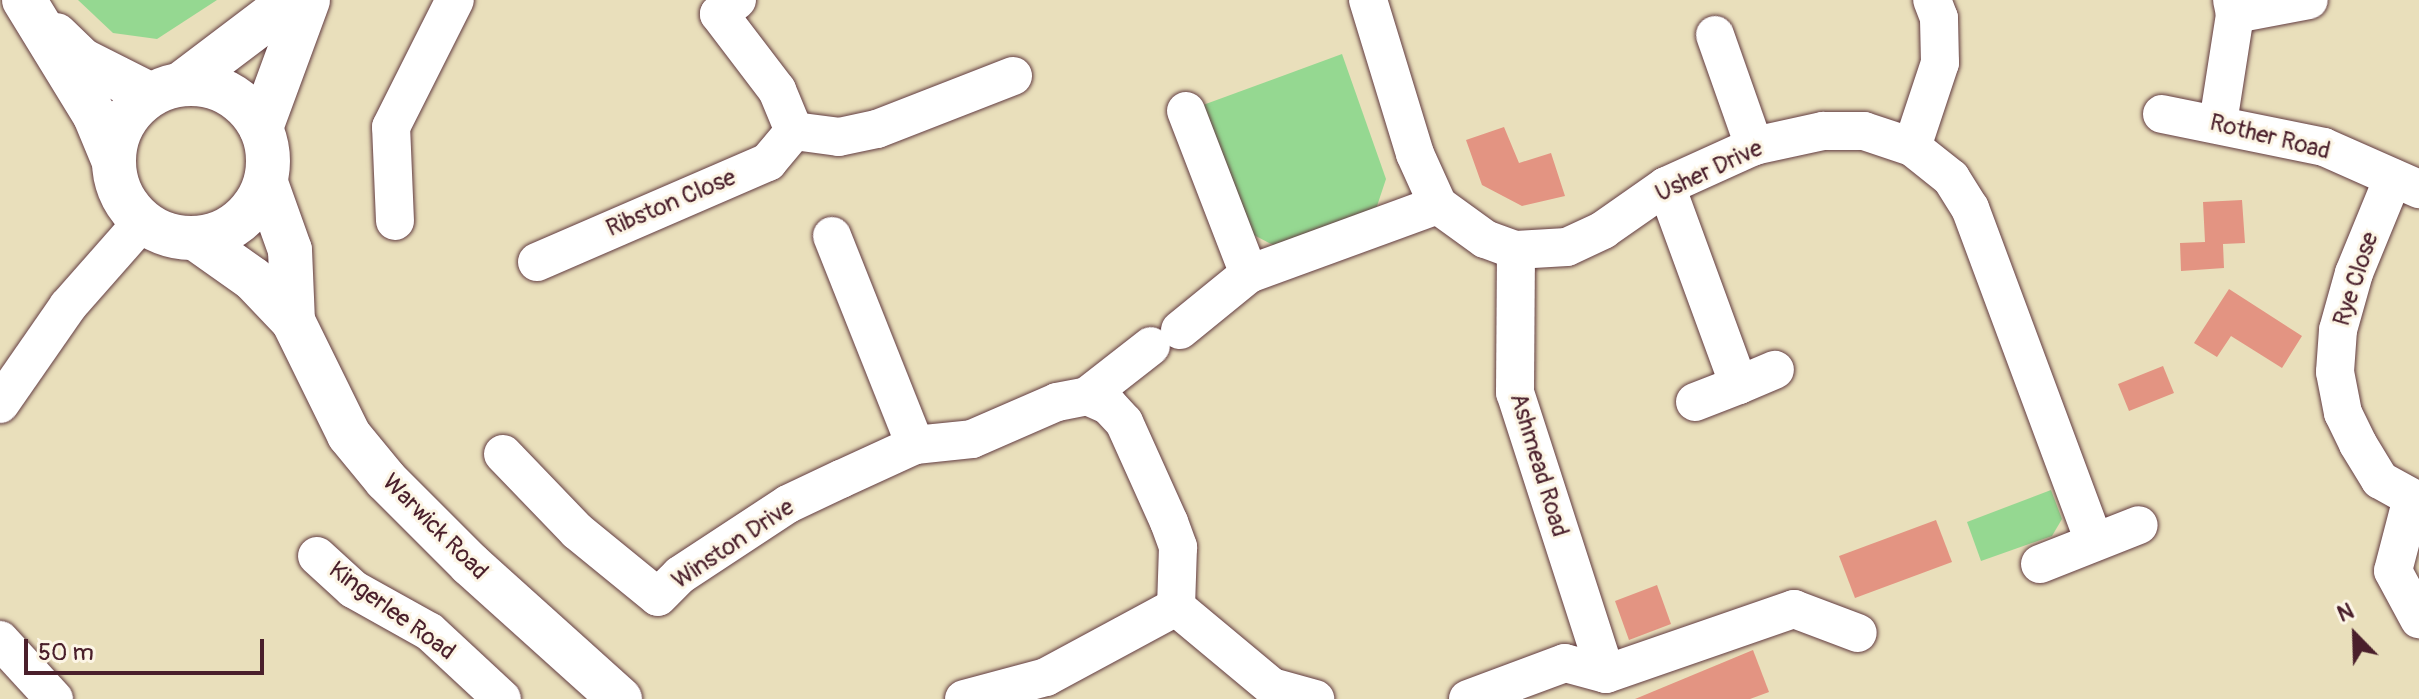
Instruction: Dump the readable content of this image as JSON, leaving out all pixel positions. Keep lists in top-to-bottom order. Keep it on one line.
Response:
{"streets":{"main road":["Warwick Road"],"street":["Rother Road","Usher Drive","Ribston Close","Rye Close","Ashmead Road","Winston Drive","Kingerlee Road"]},"crossings":[["Rother Road","Rye Close"],["Usher Drive","Ashmead Road"]],"scale_bar":"50 m","north":"top left"}
